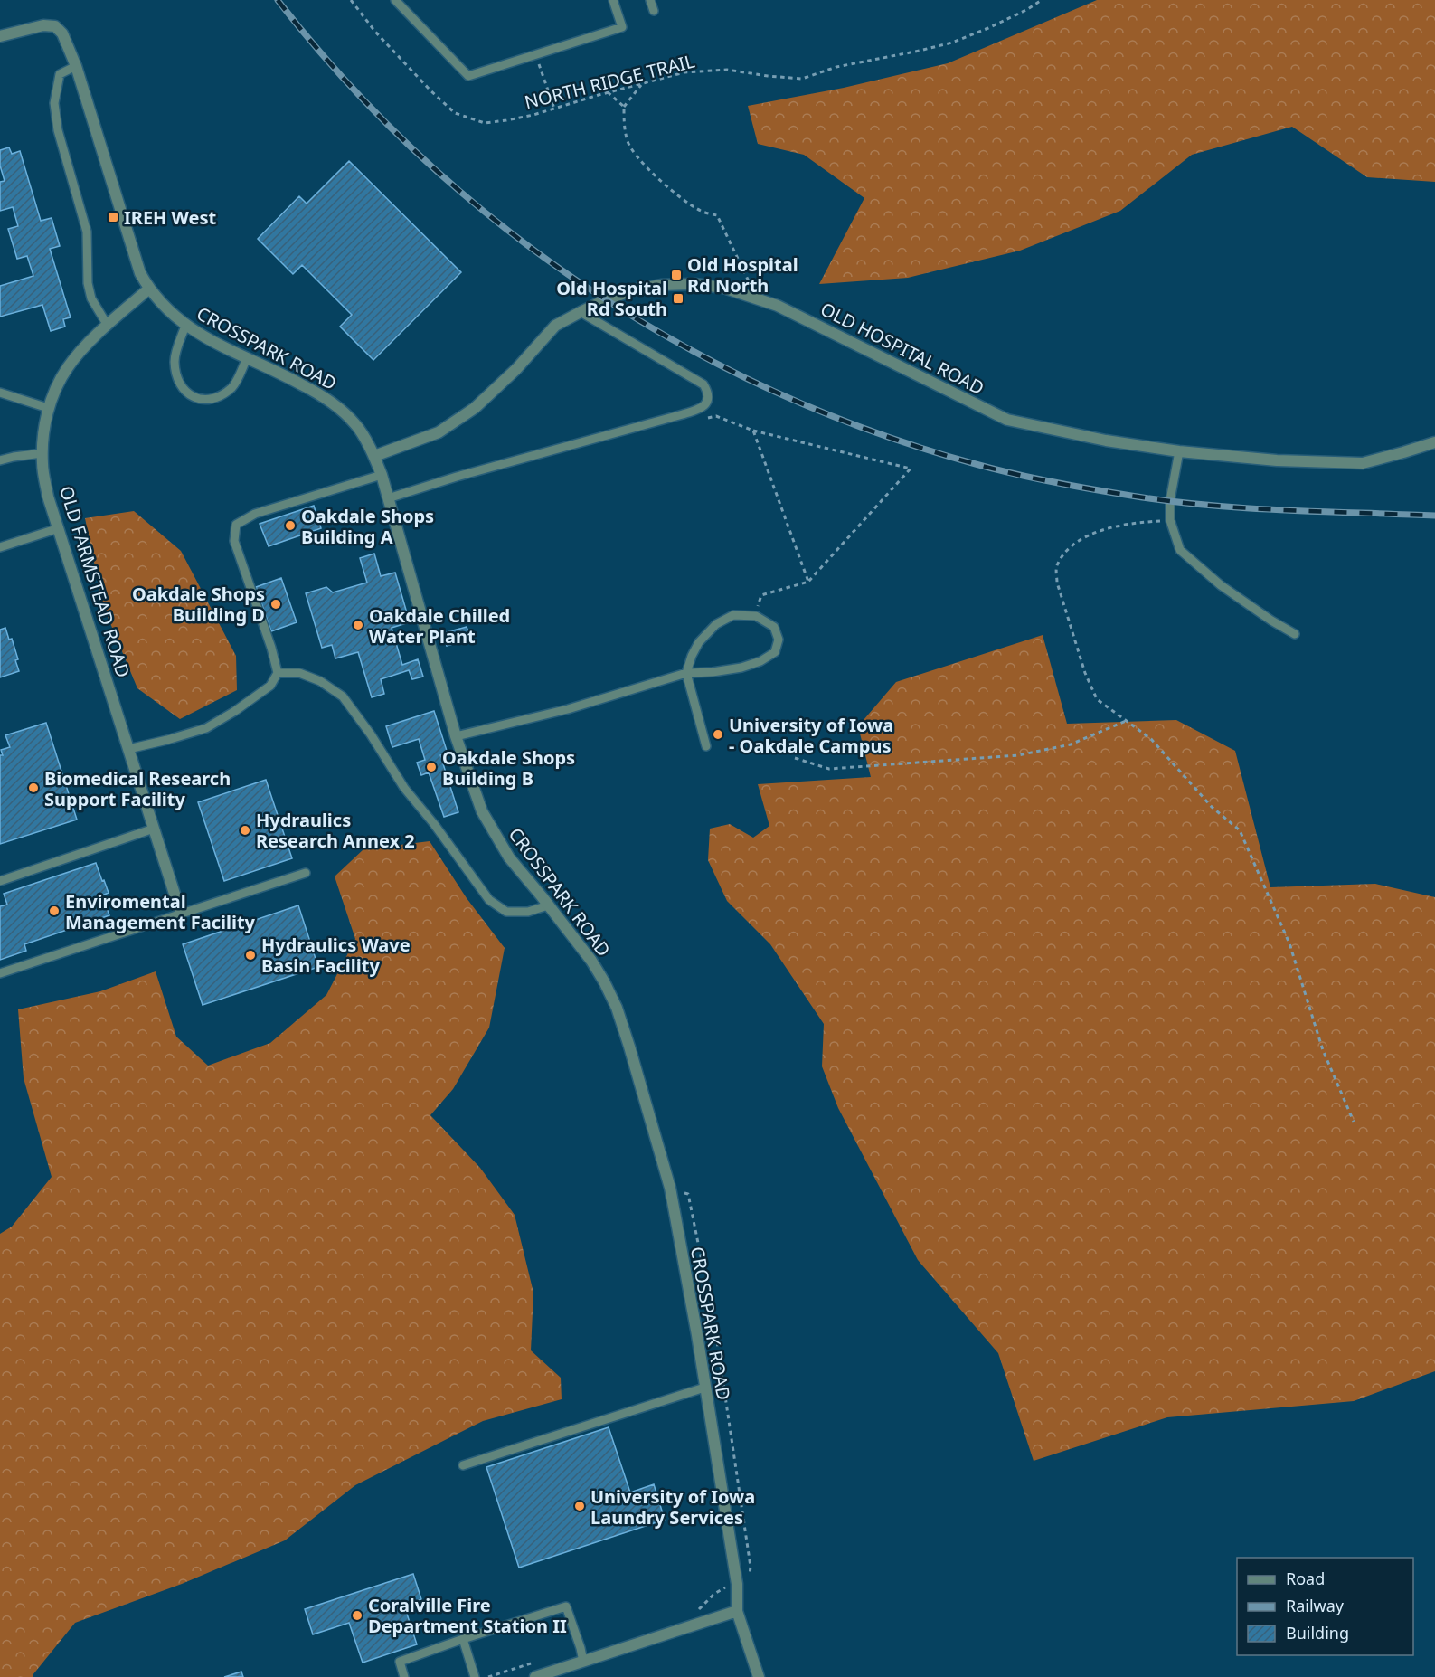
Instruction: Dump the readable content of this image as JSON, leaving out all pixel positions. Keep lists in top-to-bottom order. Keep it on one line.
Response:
{"streets":{"street":["CROSSPARK ROAD","OLD HOSPITAL ROAD","OLD FARMSTEAD ROAD"],"path":["NORTH RIDGE TRAIL"]},"crossings":[["CROSSPARK ROAD","OLD HOSPITAL ROAD"],["CROSSPARK ROAD","OLD FARMSTEAD ROAD"]],"places":{"transit":["IREH West","Old Hospital Rd North","Old Hospital Rd South"],"other":["Oakdale Shops Building A","Oakdale Shops Building D","Oakdale Chilled Water Plant","University of Iowa - Oakdale Campus","Oakdale Shops Building B","Biomedical Research Support Facility","Hydraulics Research Annex 2","Enviromental Management Facility","Hydraulics Wave Basin Facility","University of Iowa Laundry Services","Coralville Fire Department Station II"]},"legend":["Road","Railway","Building"]}
